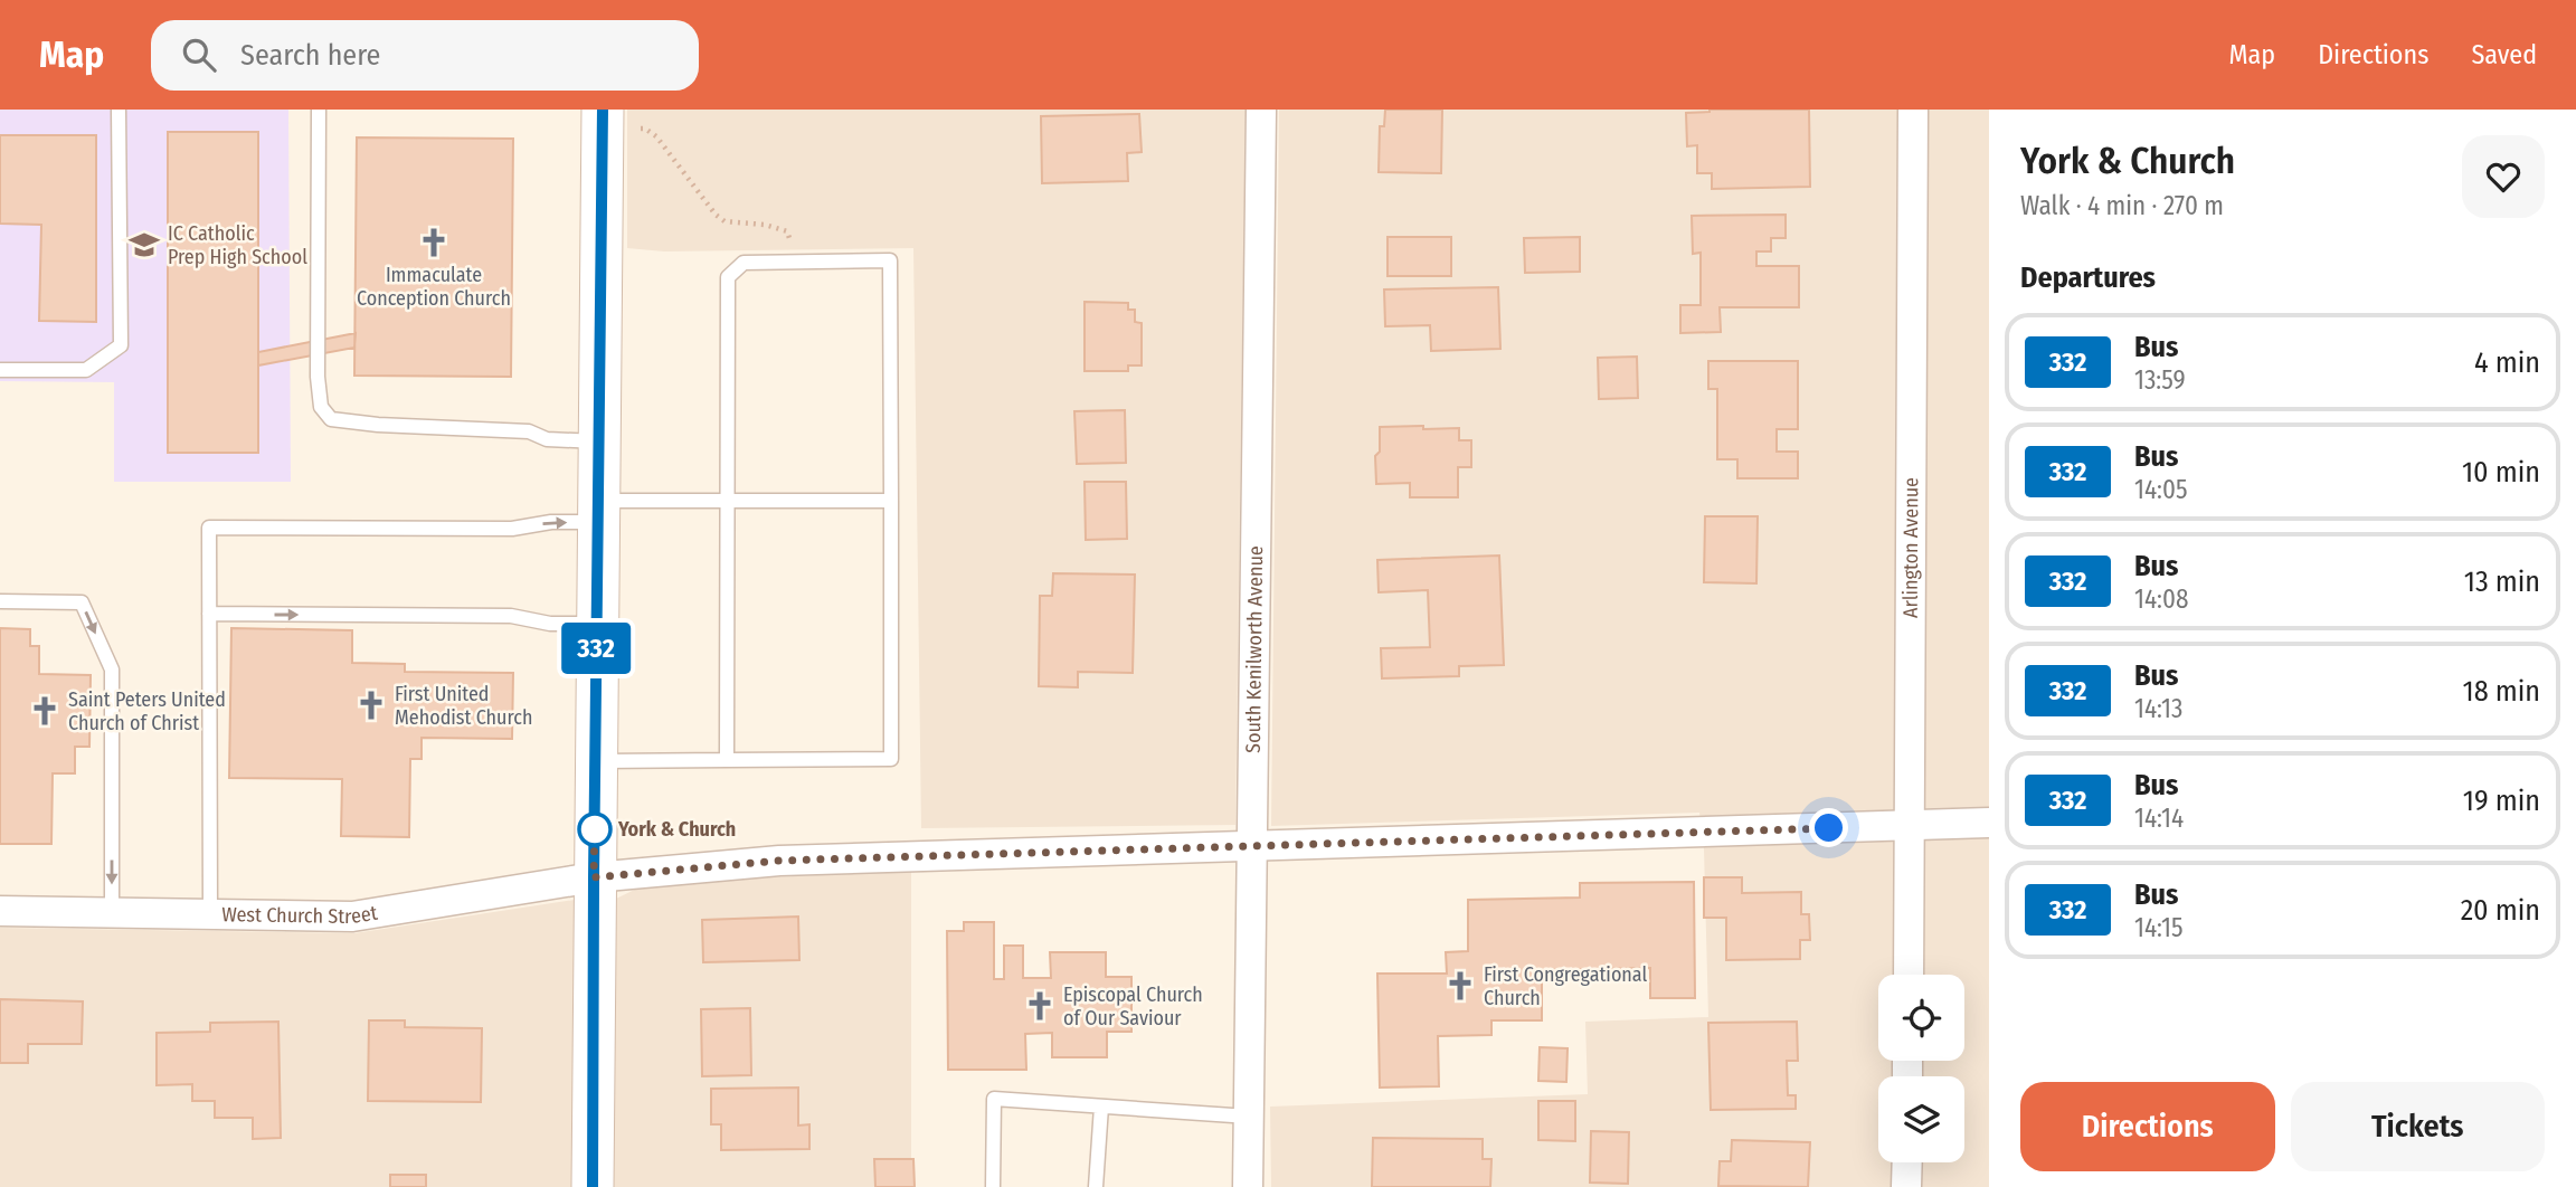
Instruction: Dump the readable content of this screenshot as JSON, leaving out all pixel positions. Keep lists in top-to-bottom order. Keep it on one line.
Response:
{"streets":{"street":["Arlington Avenue","South Kenilworth Avenue","West Church Street"]},"crossings":[["Arlington Avenue","West Church Street"],["South Kenilworth Avenue","West Church Street"]],"places":{"church":["Immaculate Conception Church","First United Mehodist Church","Saint Peters United Church of Christ","First Congregational Church","Episcopal Church of Our Saviour"],"school or university":["IC Catholic Prep High School"],"other":["York & Church"]},"lines":["bus line 332"],"page":{"header":"Map","search":"Search here","nav":["Map","Directions","Saved"],"on_map":"332","heading":[["York & Church","Walk · 4 min · 270 m"],"Departures"],"list":[{"mark":"332","name":"Bus","note":"13:59","value":"4 min"},{"mark":"332","name":"Bus","note":"14:05","value":"10 min"},{"mark":"332","name":"Bus","note":"14:08","value":"13 min"},{"mark":"332","name":"Bus","note":"14:13","value":"18 min"},{"mark":"332","name":"Bus","note":"14:14","value":"19 min"},{"mark":"332","name":"Bus","note":"14:15","value":"20 min"}],"buttons":["Directions","Tickets"]}}
